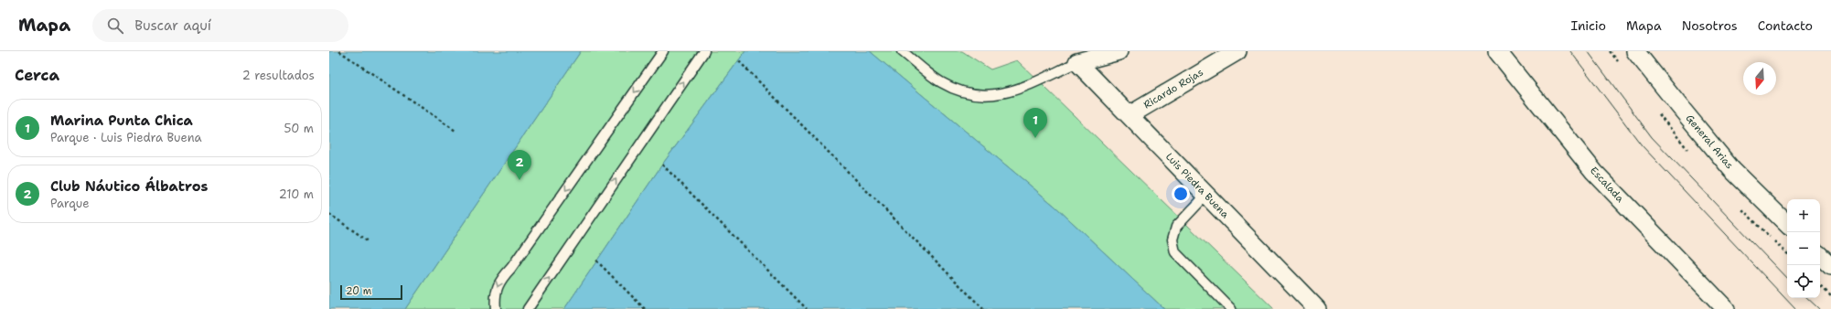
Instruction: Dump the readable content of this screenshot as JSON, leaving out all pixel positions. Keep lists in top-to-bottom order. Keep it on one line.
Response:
{"streets":{"street":["Ricardo Rojas","General Arias","Escalada","Luis Piedra Buena"]},"crossings":[["Ricardo Rojas","Luis Piedra Buena"]],"scale_bar":"20 m","north":"bottom","page":{"header":"Mapa","search":"Buscar aquí","nav":["Inicio","Mapa","Nosotros","Contacto"],"heading":["Cerca","2 resultados"],"list":[{"mark":"1","name":"Marina Punta Chica","note":"Parque · Luis Piedra Buena","value":"50 m"},{"mark":"2","name":"Club Náutico Álbatros","note":"Parque","value":"210 m"}],"pins":["1","2"],"map_buttons":["+","−"],"scale":"20 m"}}
